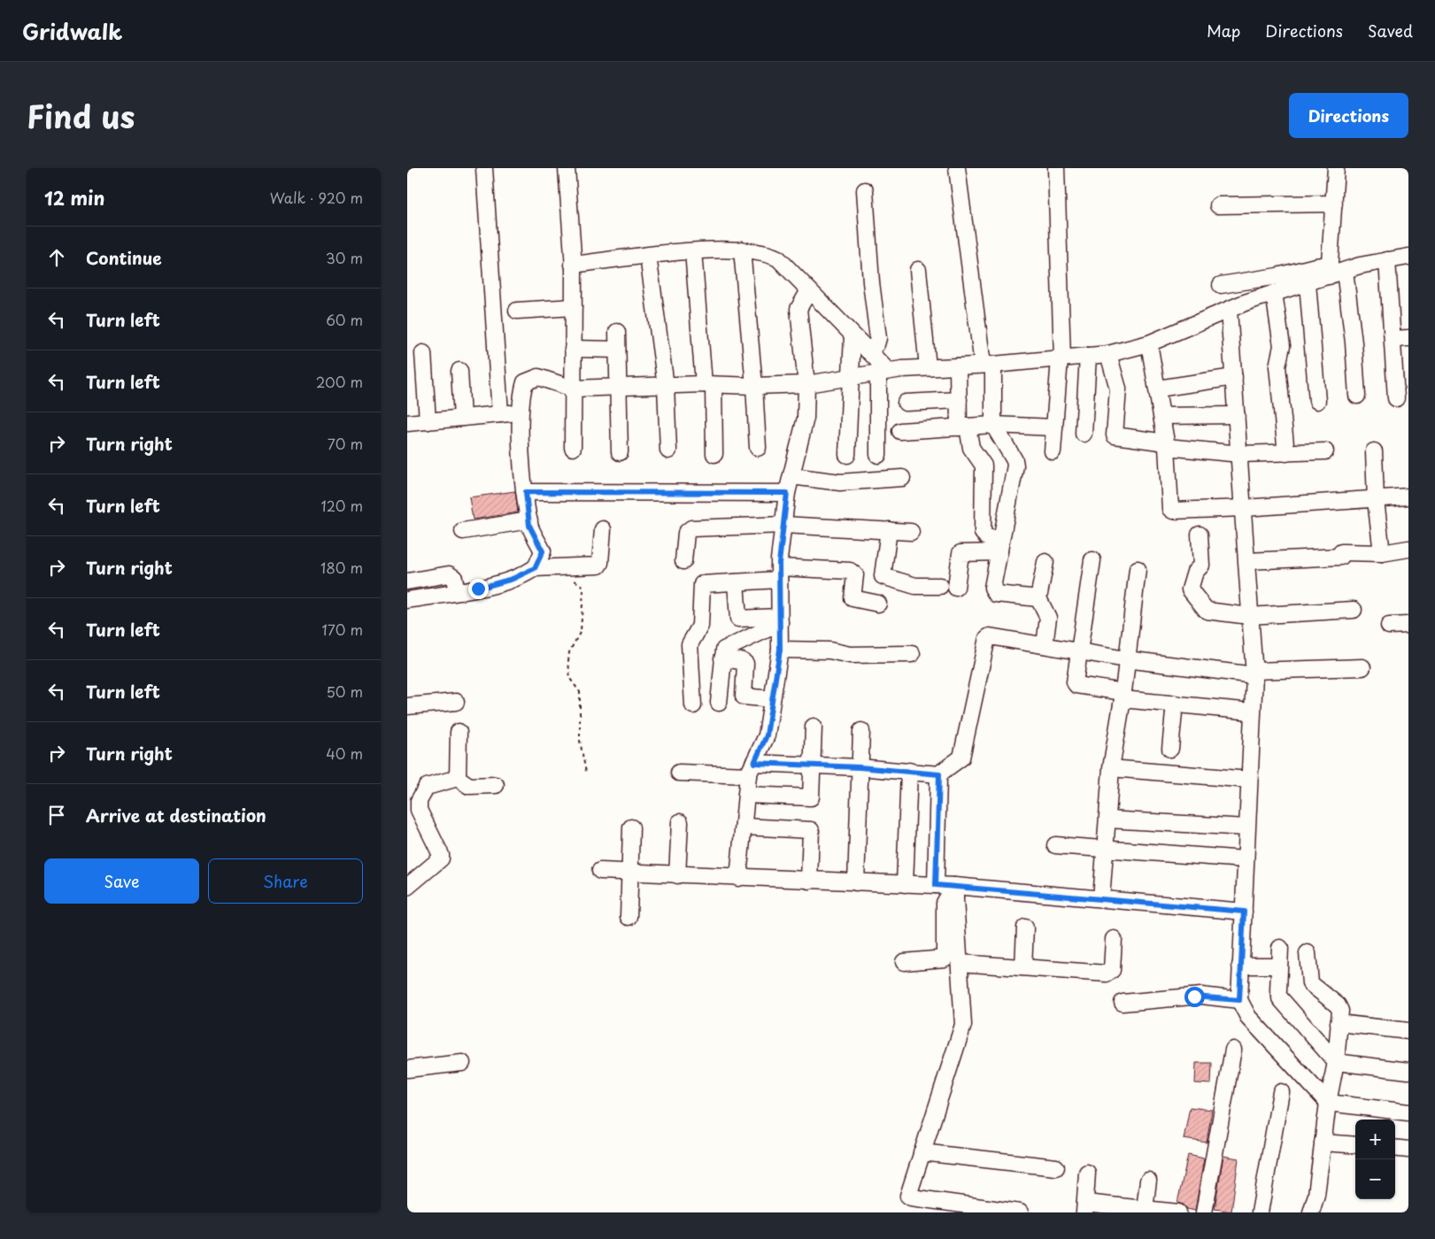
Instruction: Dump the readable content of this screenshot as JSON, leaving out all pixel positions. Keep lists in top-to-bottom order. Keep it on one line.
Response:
{"page":{"header":"Gridwalk","nav":["Map","Directions","Saved"],"title":"Find us","buttons":["Directions",["Save","Share"]],"heading":["12 min","Walk · 920 m"],"list":[["Continue","30 m"],["Turn left","60 m"],["Turn left","200 m"],["Turn right","70 m"],["Turn left","120 m"],["Turn right","180 m"],["Turn left","170 m"],["Turn left","50 m"],["Turn right","40 m"],"Arrive at destination"],"map_buttons":["+","−"]}}
